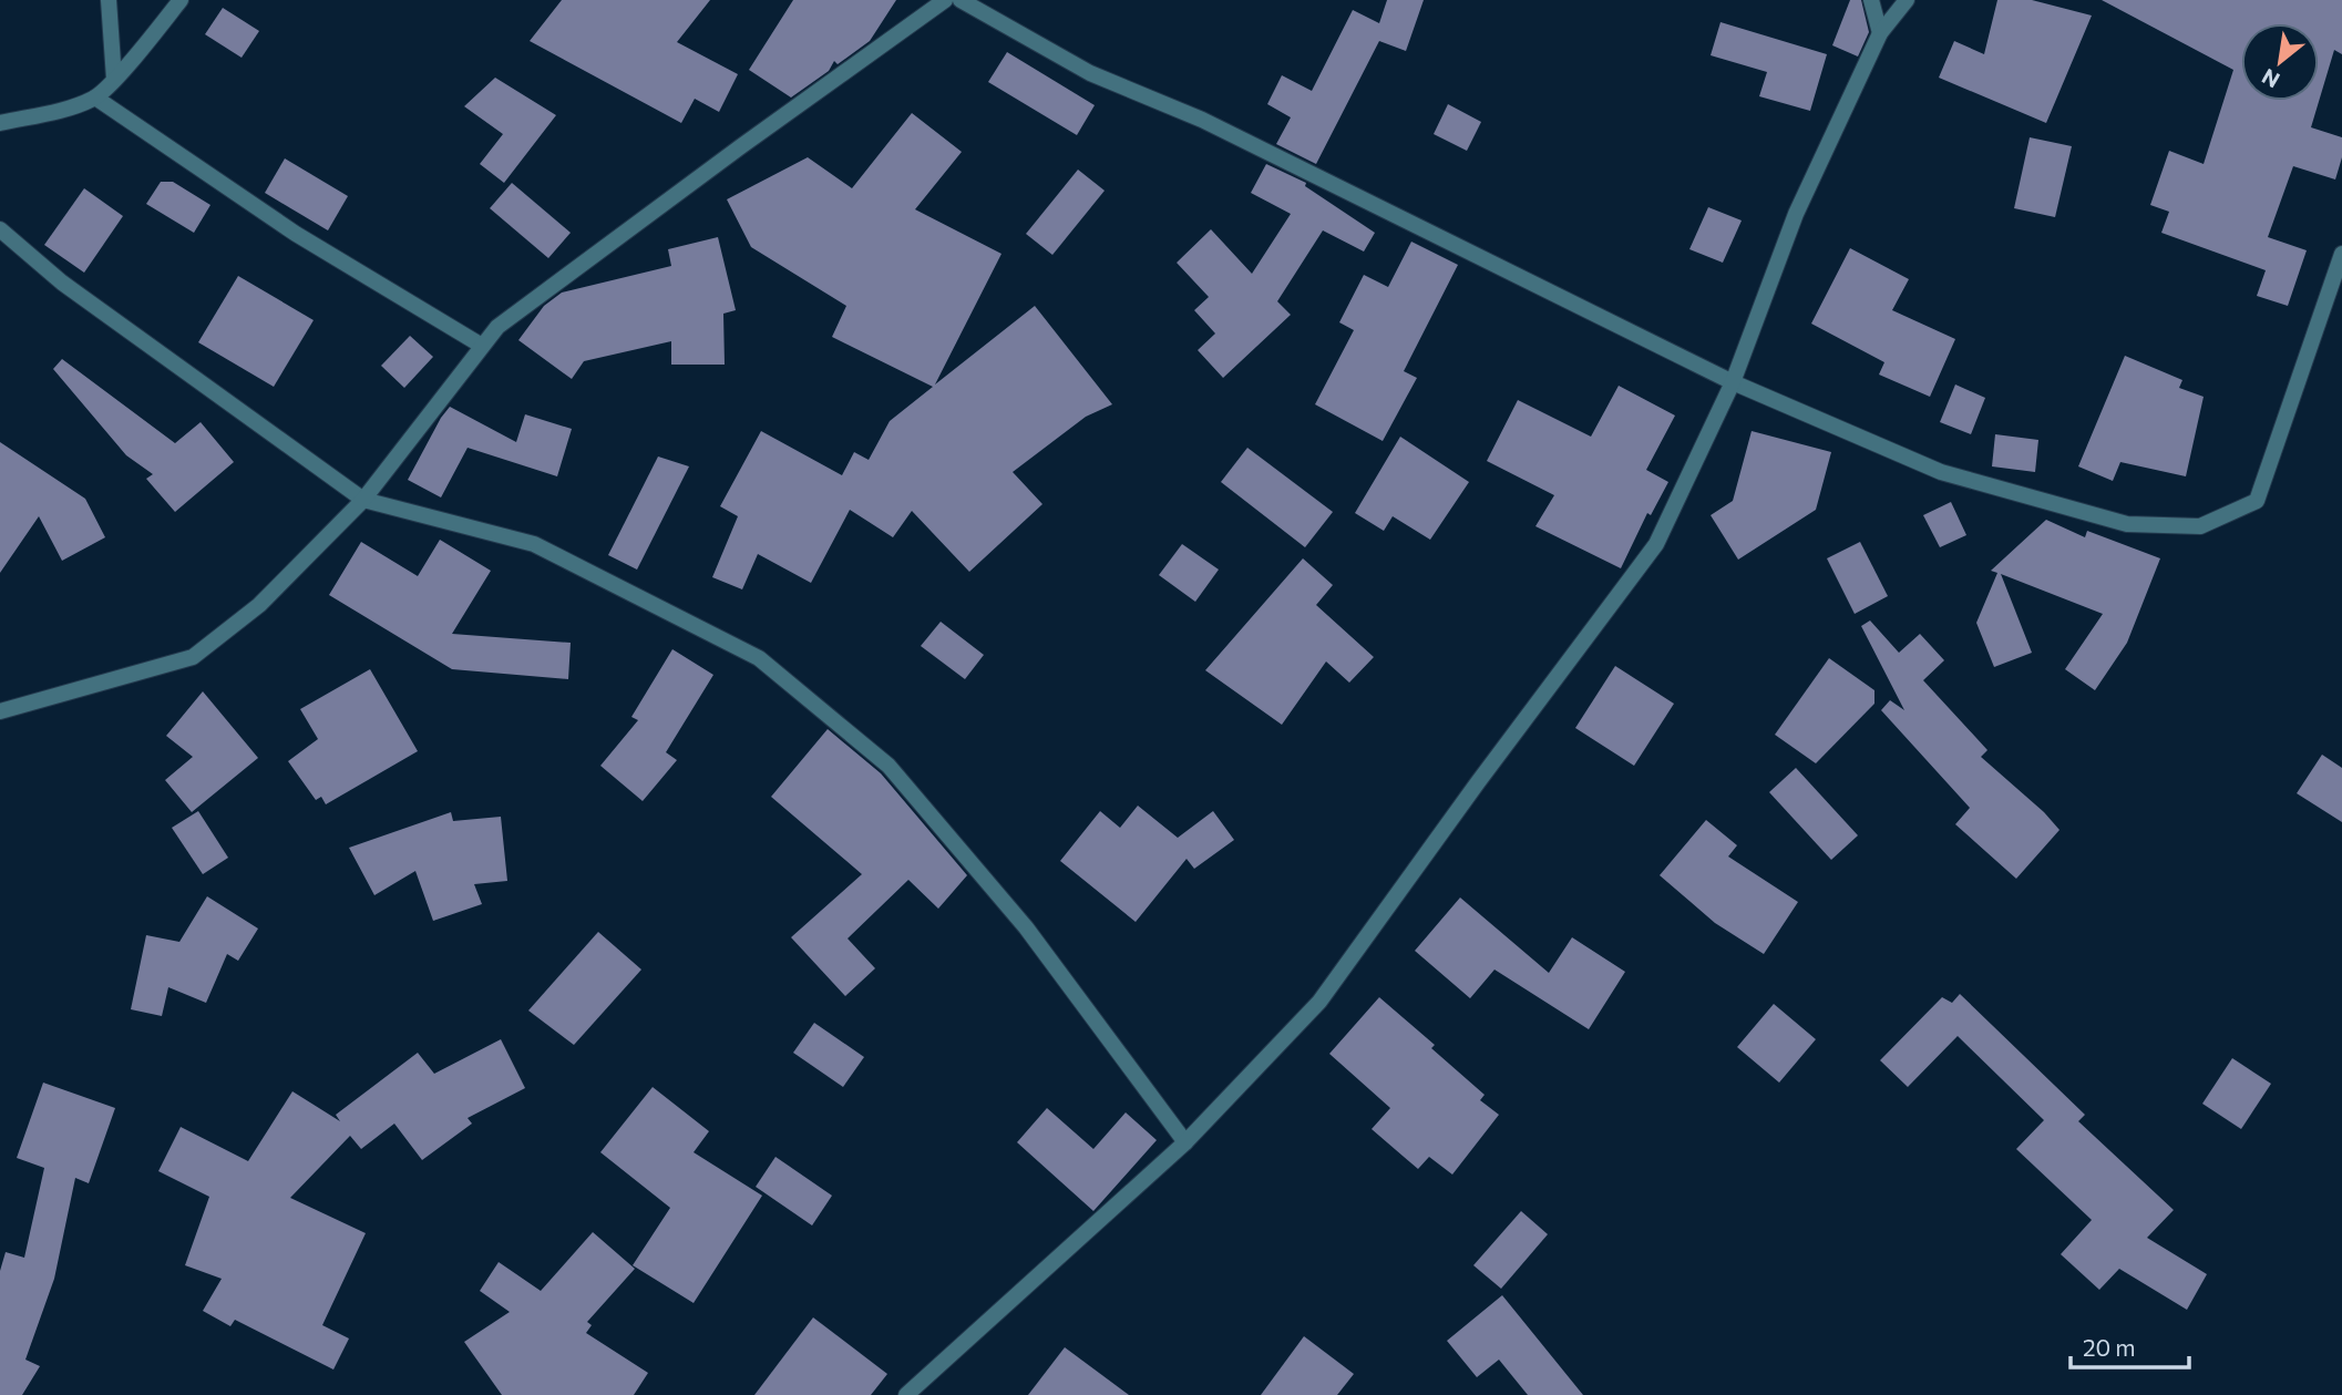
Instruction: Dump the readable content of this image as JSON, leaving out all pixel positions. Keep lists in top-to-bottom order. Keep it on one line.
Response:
{"scale_bar":"20 m","north":"bottom left"}
